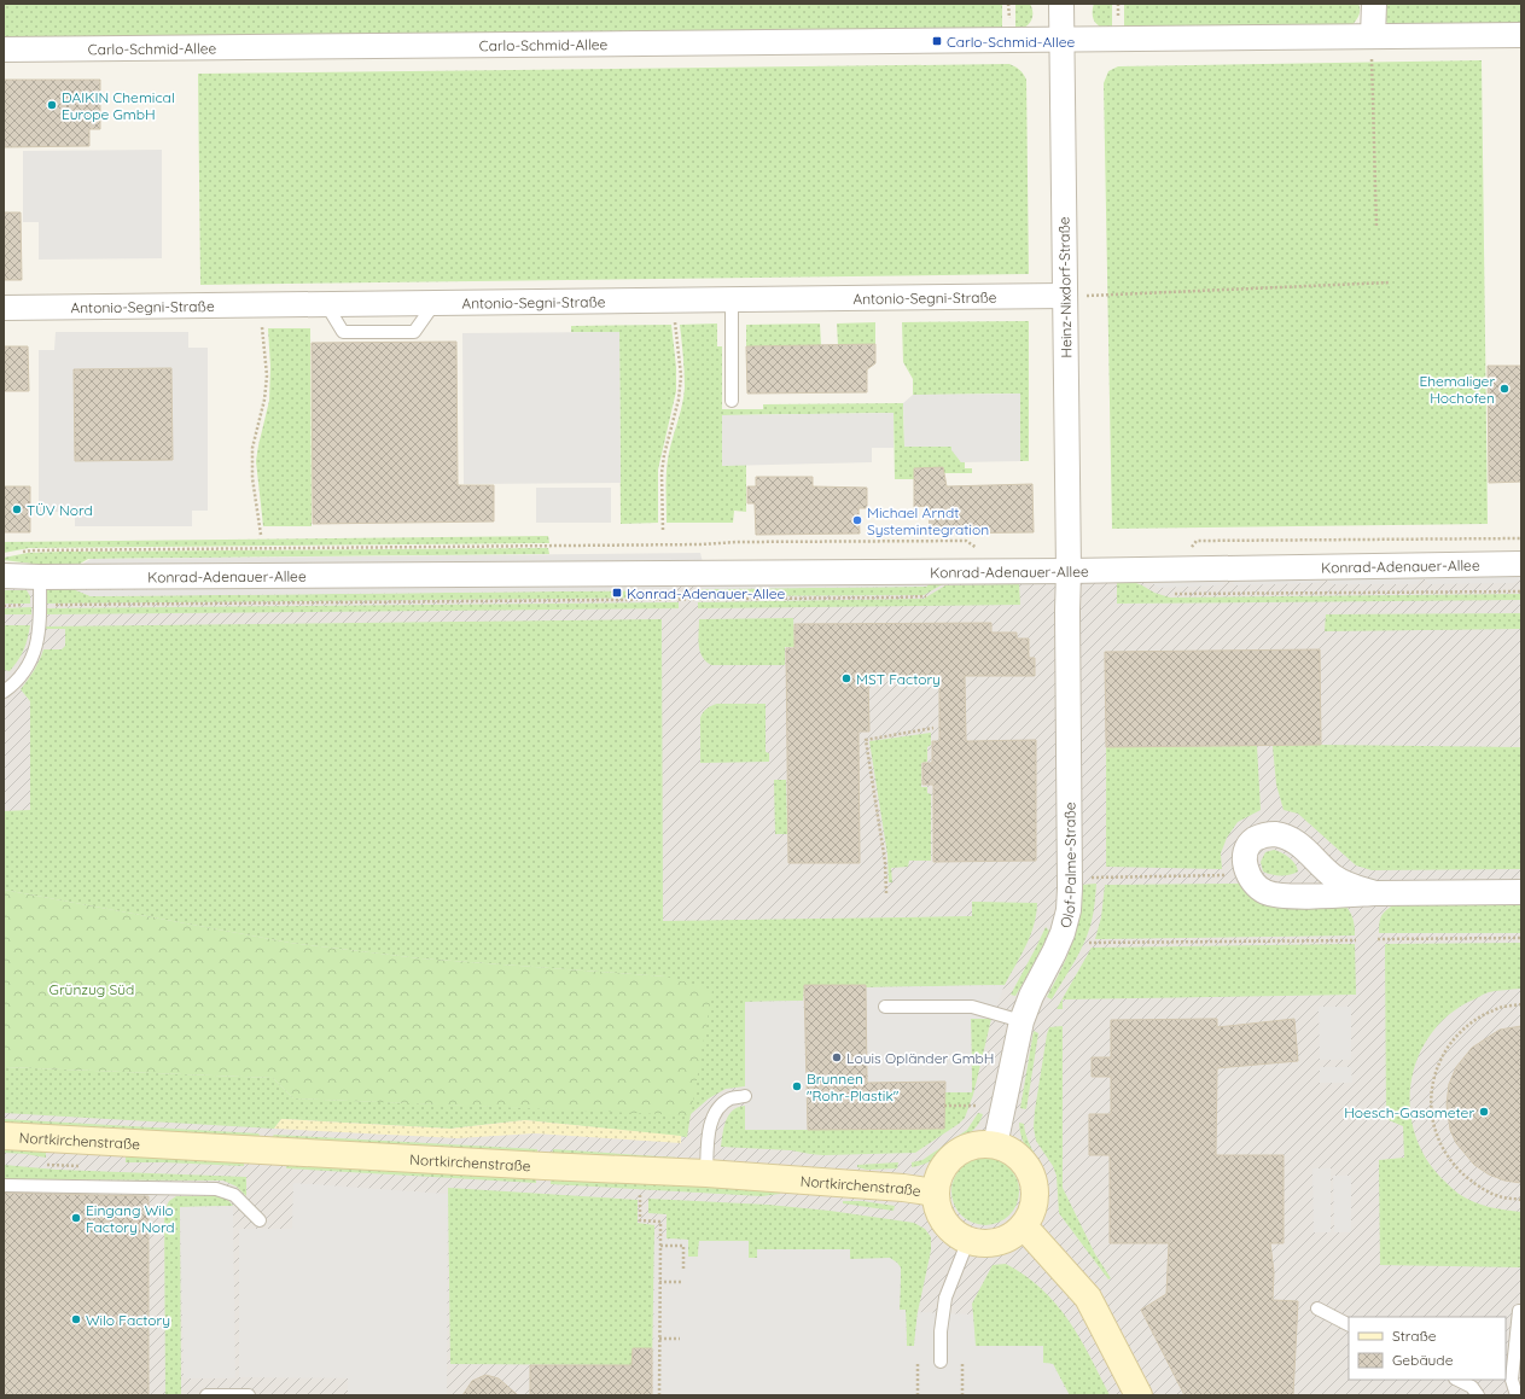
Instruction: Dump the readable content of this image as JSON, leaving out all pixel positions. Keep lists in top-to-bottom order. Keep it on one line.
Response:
{"streets":{"main road":["Nortkirchenstraße"],"street":["Carlo-Schmid-Allee","Heinz-Nixdorf-Straße","Antonio-Segni-Straße","Konrad-Adenauer-Allee","Olof-Palme-Straße"]},"crossings":[["Carlo-Schmid-Allee","Heinz-Nixdorf-Straße"],["Heinz-Nixdorf-Straße","Antonio-Segni-Straße"],["Heinz-Nixdorf-Straße","Konrad-Adenauer-Allee"],["Heinz-Nixdorf-Straße","Olof-Palme-Straße"],["Konrad-Adenauer-Allee","Olof-Palme-Straße"],["Olof-Palme-Straße","Nortkirchenstraße"]],"parks":["Grünzug Süd"],"places":{"transit":["Carlo-Schmid-Allee","Konrad-Adenauer-Allee"],"other":["DAIKIN Chemical Europe GmbH","Ehemaliger Hochofen","TÜV Nord","Michael Arndt Systemintegration","MST Factory","Louis Opländer GmbH","Brunnen \"Rohr-Plastik\"","Hoesch-Gasometer","Eingang Wilo Factory Nord","Wilo Factory"]},"legend":["Straße","Gebäude"]}
